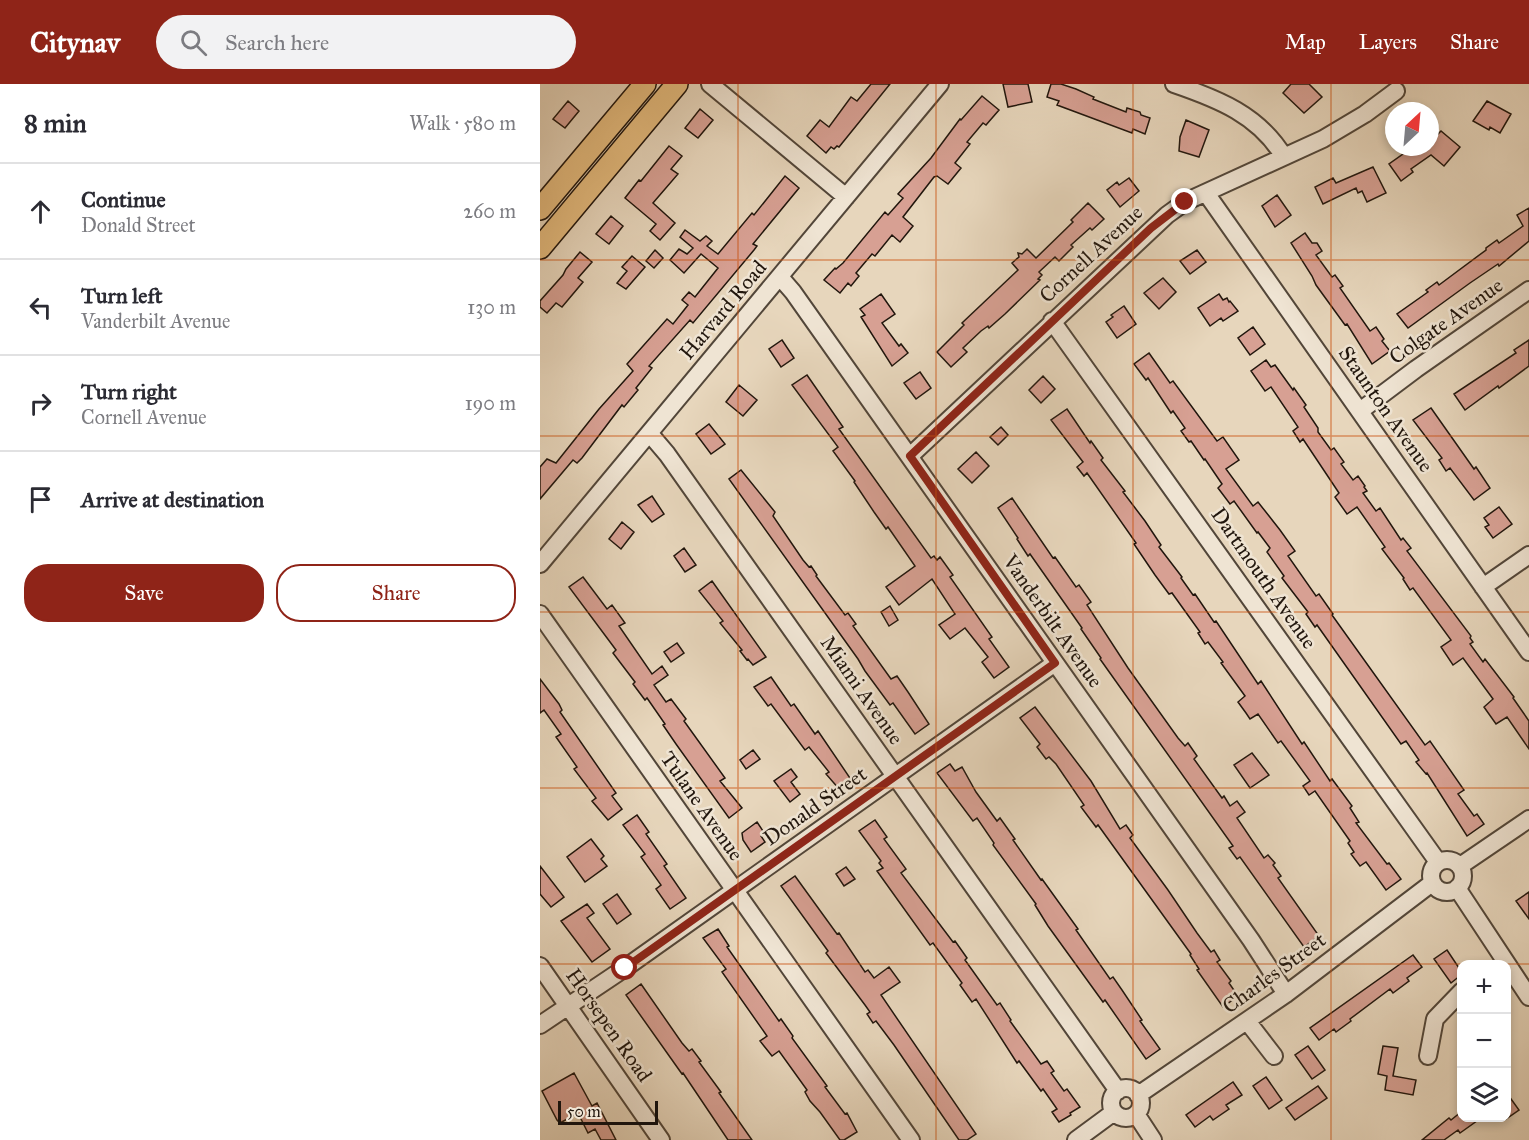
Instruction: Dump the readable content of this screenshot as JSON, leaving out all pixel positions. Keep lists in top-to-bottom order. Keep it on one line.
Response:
{"streets":{"street":["Cornell Avenue","Harvard Road","Colgate Avenue","Staunton Avenue","Dartmouth Avenue","Vanderbilt Avenue","Miami Avenue","Tulane Avenue","Donald Street","Charles Street","Horsepen Road"]},"crossings":[["Cornell Avenue","Staunton Avenue"],["Cornell Avenue","Dartmouth Avenue"],["Cornell Avenue","Vanderbilt Avenue"],["Harvard Road","Vanderbilt Avenue"],["Harvard Road","Miami Avenue"],["Colgate Avenue","Staunton Avenue"],["Dartmouth Avenue","Charles Street"],["Vanderbilt Avenue","Donald Street"],["Vanderbilt Avenue","Charles Street"],["Miami Avenue","Donald Street"],["Miami Avenue","Charles Street"],["Tulane Avenue","Donald Street"],["Donald Street","Horsepen Road"]],"scale_bar":"50 m","north":"top right","page":{"header":"Citynav","search":"Search here","nav":["Map","Layers","Share"],"heading":["8 min","Walk · 580 m"],"list":[["Continue","Donald Street","260 m"],["Turn left","Vanderbilt Avenue","130 m"],["Turn right","Cornell Avenue","190 m"],"Arrive at destination"],"buttons":["Save","Share"],"map_buttons":["+","−"],"scale":"50 m"}}
